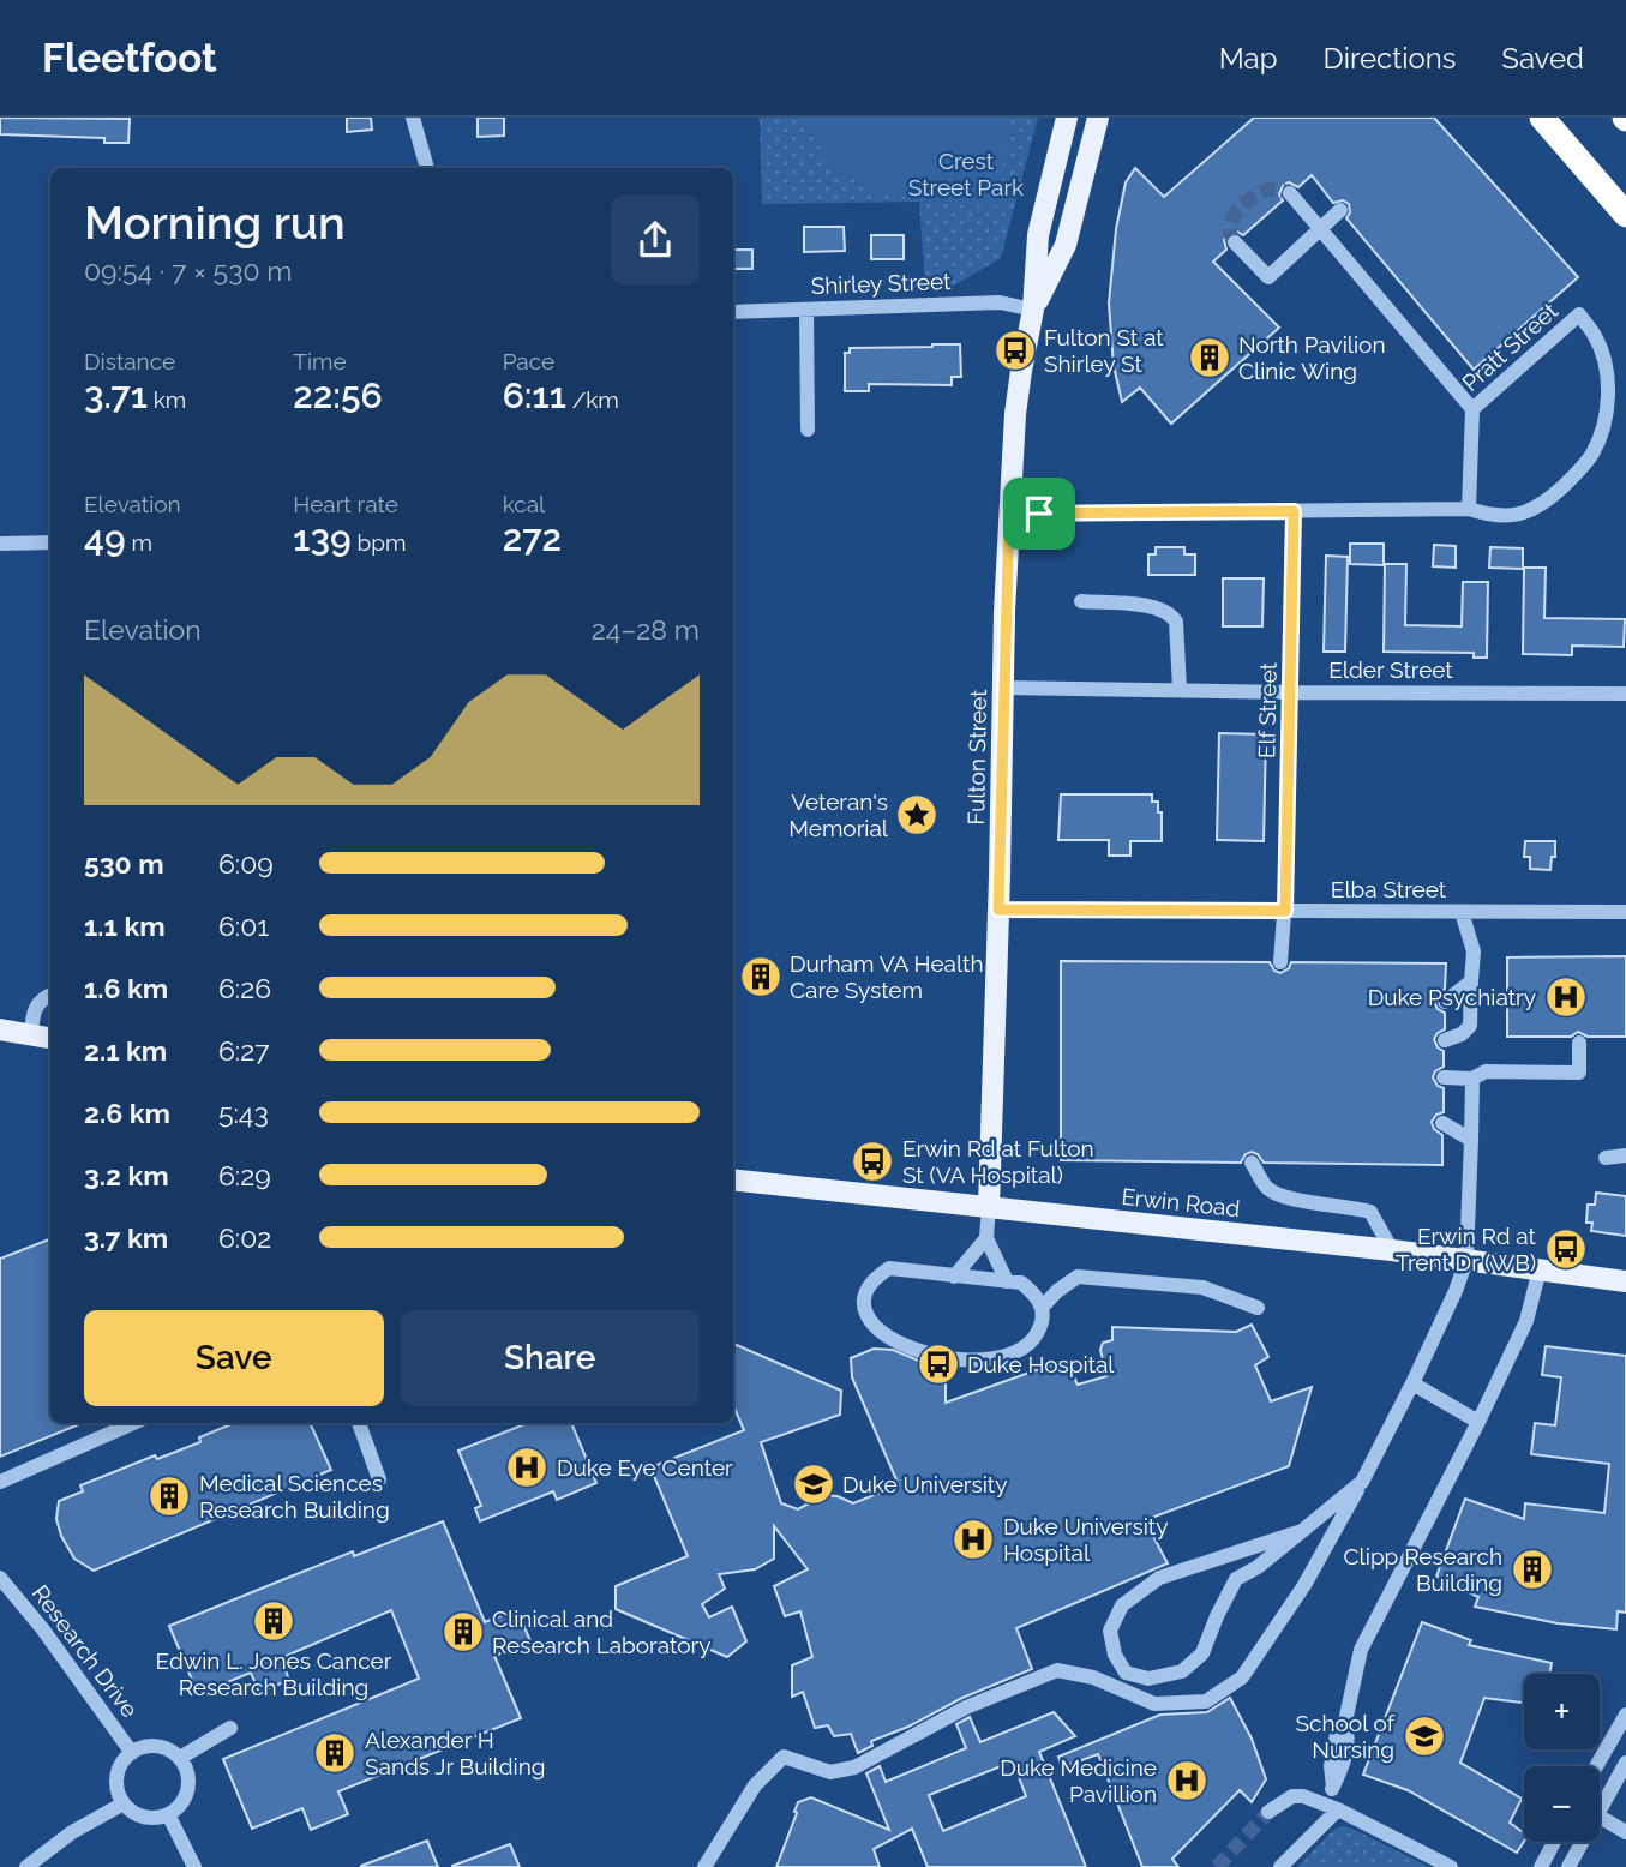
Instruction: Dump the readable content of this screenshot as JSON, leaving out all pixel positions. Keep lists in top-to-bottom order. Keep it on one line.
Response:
{"streets":{"main road":["Fulton Street","Erwin Road"],"street":["Shirley Street","Pratt Street","Elder Street","Elf Street","Elba Street","Research Drive"]},"crossings":[["Shirley Street","Fulton Street"],["Pratt Street","Elf Street"],["Pratt Street","Fulton Street"],["Elder Street","Elf Street"],["Elder Street","Fulton Street"],["Elf Street","Elba Street"],["Fulton Street","Elba Street"],["Fulton Street","Erwin Road"]],"parks":["Crest Street Park"],"places":{"bus stop":["Fulton St at Shirley St","Erwin Rd at Fulton St (VA Hospital)","Erwin Rd at Trent Dr (WB)","Duke Hospital"],"building":["North Pavilion Clinic Wing","Durham VA Health Care System","Medical Sciences Research Building","Clipp Research Building","Edwin L. Jones Cancer Research Building","Clinical and Research Laboratory","Alexander H Sands Jr Building"],"place":["Veteran's Memorial"],"hospital":["Duke Psychiatry","Duke Eye Center","Duke University Hospital","Duke Medicine Pavillion"],"school or university":["Duke University","School of Nursing"]},"page":{"header":"Fleetfoot","nav":["Map","Directions","Saved"],"heading":["Morning run","09:54 · 7 × 530 m"],"stats":[["Distance","3.71 km"],["Time","22:56"],["Pace","6:11 /km"],["Elevation","49 m"],["Heart rate","139 bpm"],["kcal","272"]],"chart":["Elevation","24–28 m"],"list":[{"name":"530 m","note":"6:09"},{"name":"1.1 km","note":"6:01"},{"name":"1.6 km","note":"6:26"},{"name":"2.1 km","note":"6:27"},{"name":"2.6 km","note":"5:43"},{"name":"3.2 km","note":"6:29"},{"name":"3.7 km","note":"6:02"}],"buttons":["Save","Share"],"map_buttons":["+","−"]}}
